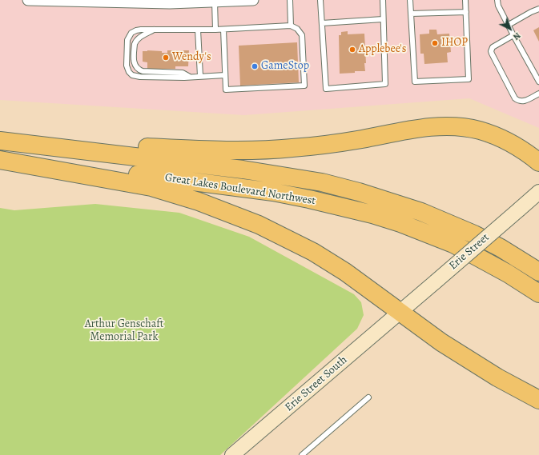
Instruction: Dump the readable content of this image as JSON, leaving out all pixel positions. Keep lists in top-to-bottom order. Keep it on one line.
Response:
{"streets":{"highway":["Great Lakes Boulevard Northwest"],"main road":["Erie Street","Erie Street South"]},"crossings":[["Erie Street","Erie Street South"]],"parks":["Arthur Genschaft Memorial Park"],"places":["IHOP","Applebee's","Wendy's","GameStop"],"north":"bottom right"}
